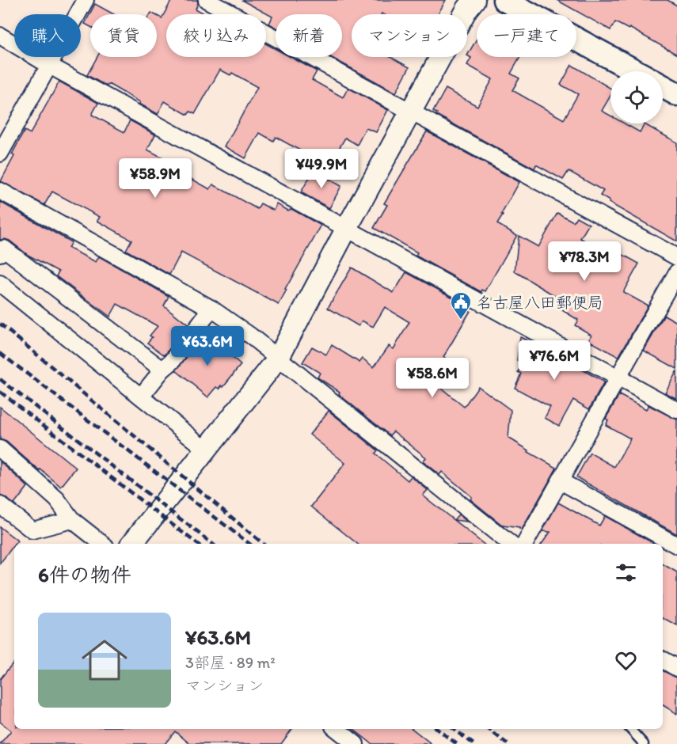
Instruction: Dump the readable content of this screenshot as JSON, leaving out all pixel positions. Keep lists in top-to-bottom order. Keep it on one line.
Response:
{"places":{"public building":["名古屋八田郵便局"]},"page":{"chip":["購入","賃貸","絞り込み","新着","マンション","一戸建て"],"price":["¥49.9M","¥58.9M","¥78.3M","¥63.6M","¥76.6M","¥58.6M"],"heading":"6件の物件","list":[{"name":"¥63.6M","note":"3部屋 · 89 m² · マンション"}]}}
